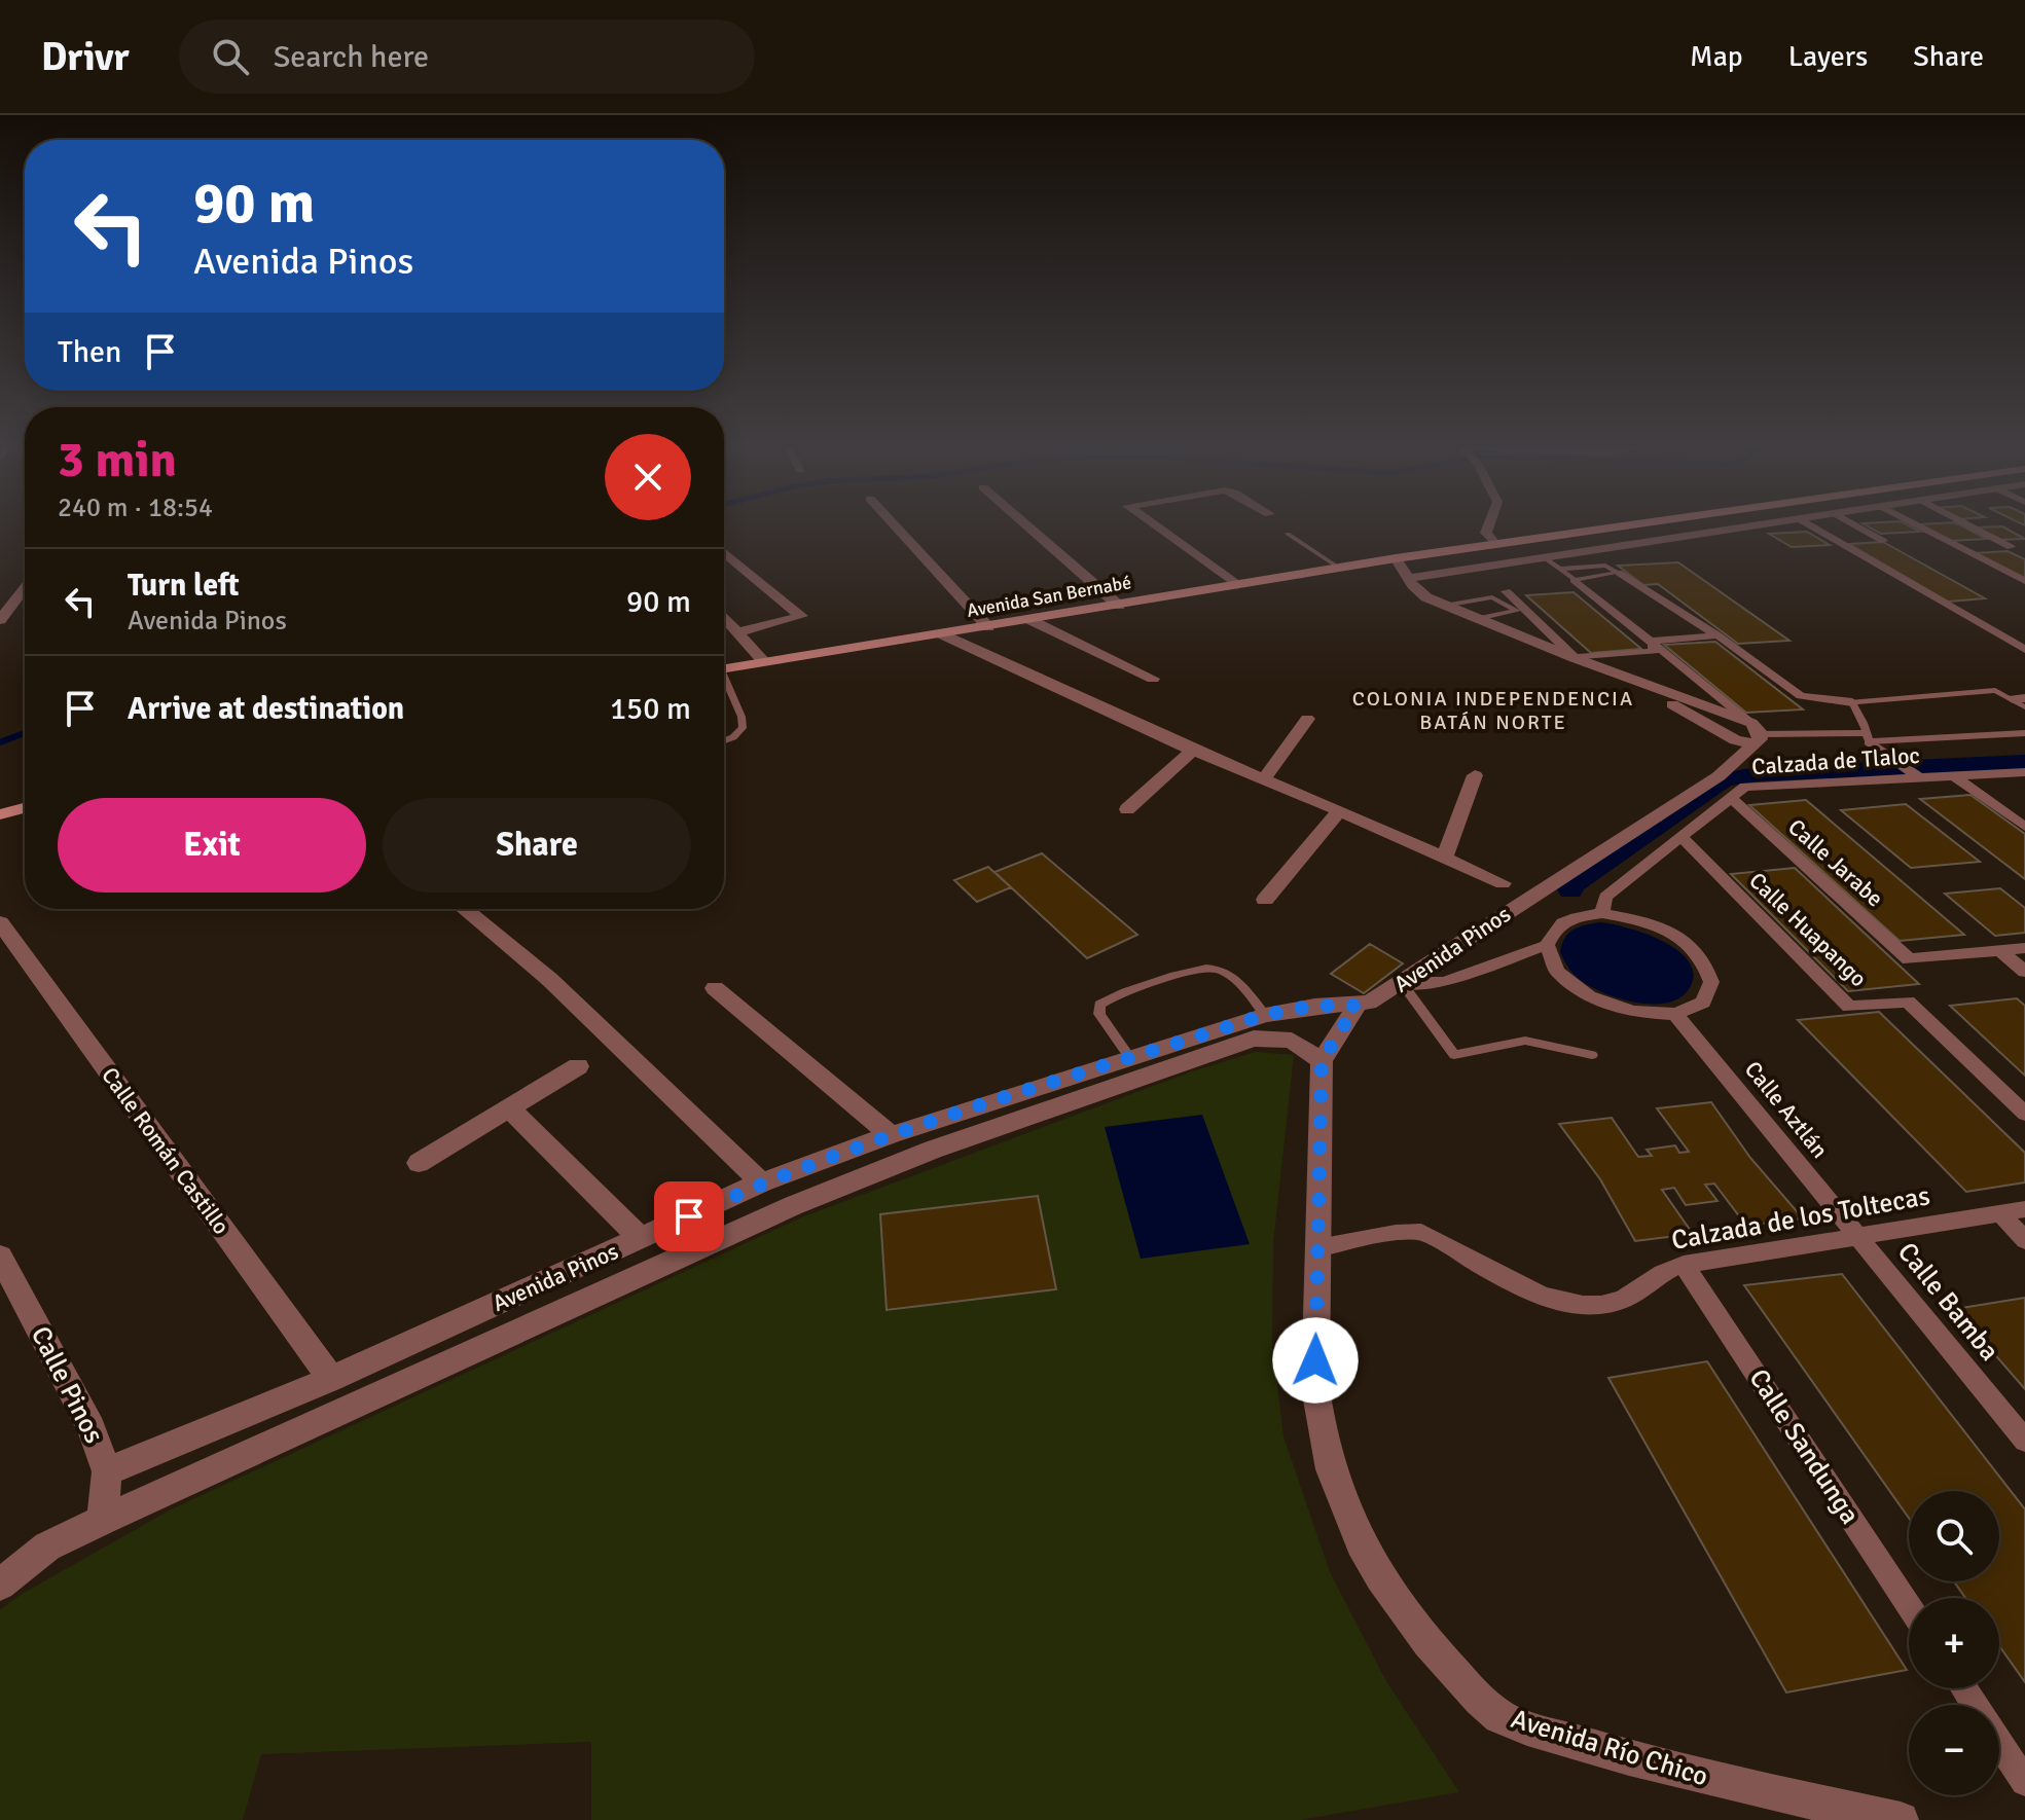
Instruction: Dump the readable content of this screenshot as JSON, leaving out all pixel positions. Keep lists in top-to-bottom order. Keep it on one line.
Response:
{"streets":{"main road":["Avenida San Bernabé"],"street":["Calzada de Tlaloc","Calle Jarabe","Calle Huapango","Avenida Pinos","Calle Aztlán","Calle Román Castillo","Calzada de los Toltecas","Calle Bamba","Calle Pinos","Calle Sandunga","Avenida Río Chico"]},"crossings":[["Calzada de Tlaloc","Calle Jarabe"],["Calzada de Tlaloc","Calle Huapango"],["Avenida Pinos","Calle Román Castillo"],["Avenida Pinos","Calle Pinos"],["Avenida Pinos","Avenida Río Chico"],["Calle Aztlán","Calzada de los Toltecas"],["Calle Aztlán","Calle Bamba"],["Calzada de los Toltecas","Calle Bamba"],["Calzada de los Toltecas","Calle Sandunga"],["Calzada de los Toltecas","Avenida Río Chico"]],"districts":["COLONIA INDEPENDENCIA BATÁN NORTE"],"page":{"header":"Drivr","search":"Search here","nav":["Map","Layers","Share"],"turn":["90 m","Avenida Pinos"],"then":"Then","heading":["3 min","240 m · 18:54"],"list":[{"name":"Turn left","note":"Avenida Pinos","value":"90 m"},{"name":"Arrive at destination","value":"150 m"}],"buttons":["Exit","Share"],"map_buttons":["+","−"]}}
